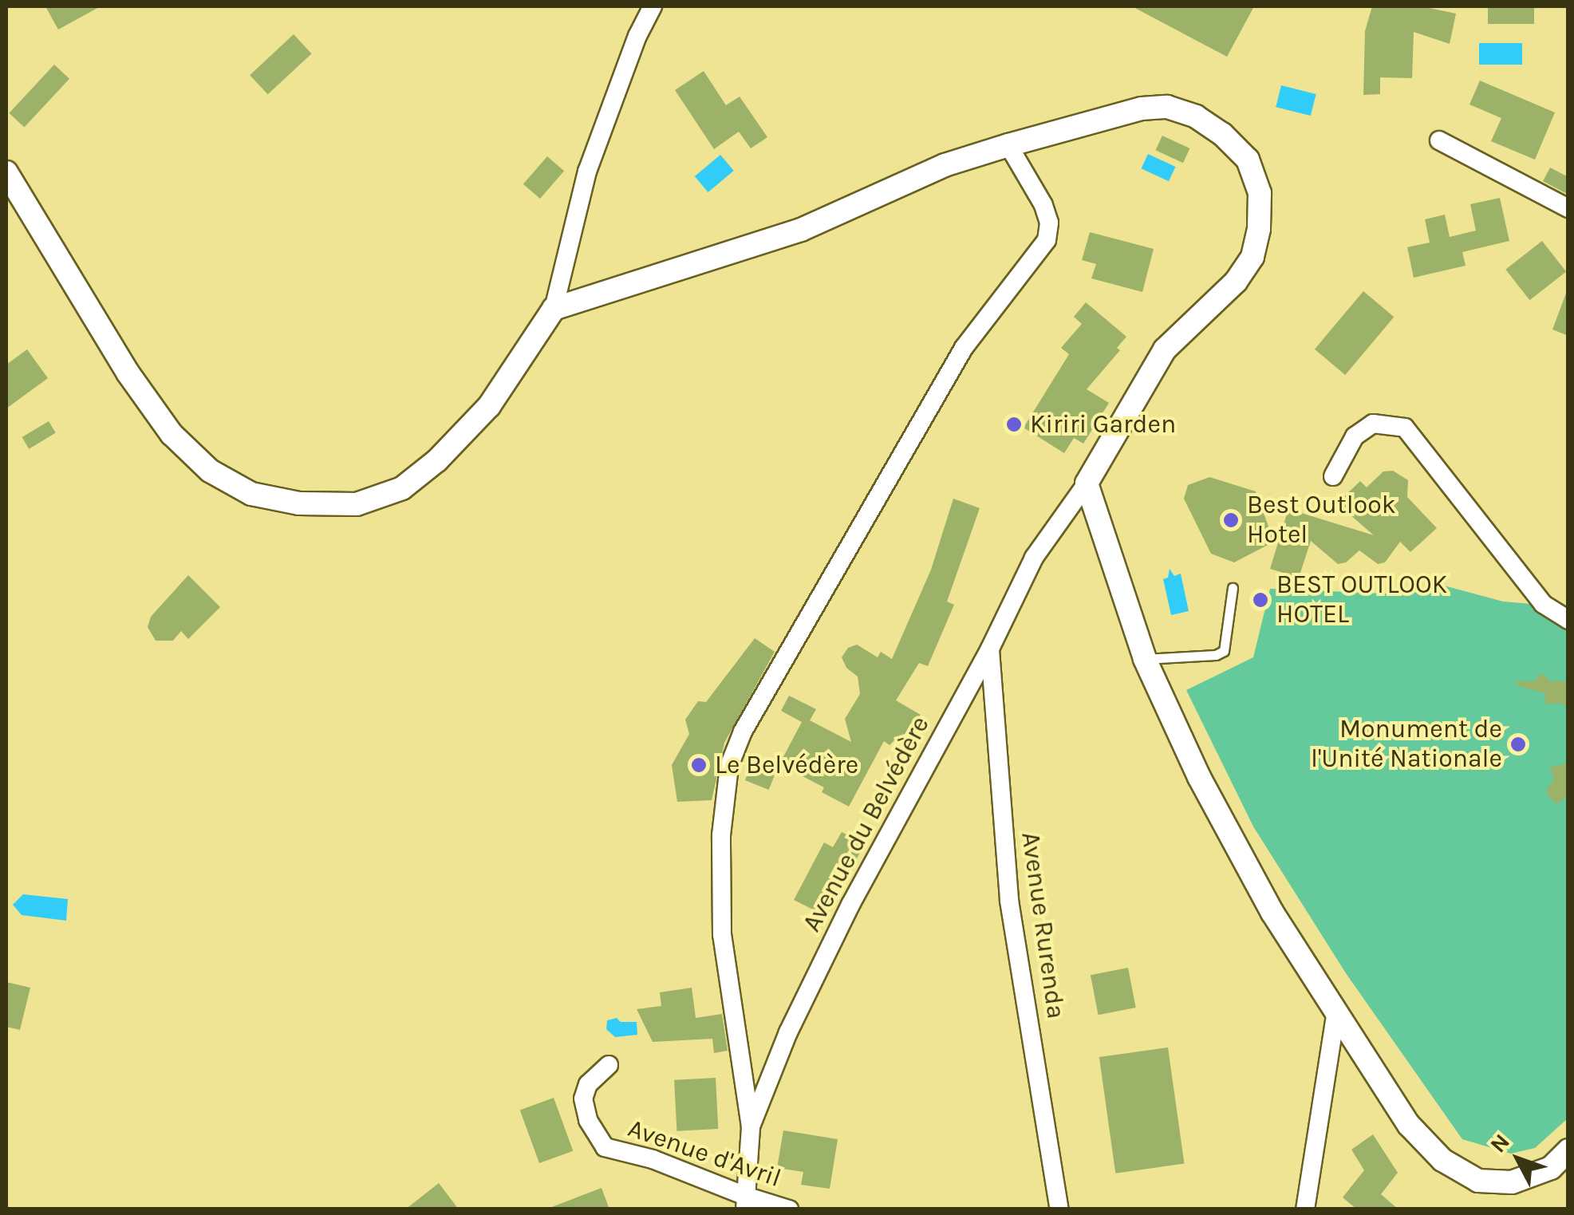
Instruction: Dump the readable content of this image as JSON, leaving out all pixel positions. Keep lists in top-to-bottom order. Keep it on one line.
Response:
{"streets":{"street":["Avenue du Belvédère","Avenue Rurenda","Avenue d'Avril"]},"crossings":[["Avenue du Belvédère","Avenue Rurenda"],["Avenue du Belvédère","Avenue d'Avril"]],"places":["Kiriri Garden","Best Outlook Hotel","BEST OUTLOOK HOTEL","Monument de l'Unité Nationale","Le Belvédère"],"north":"top left"}
